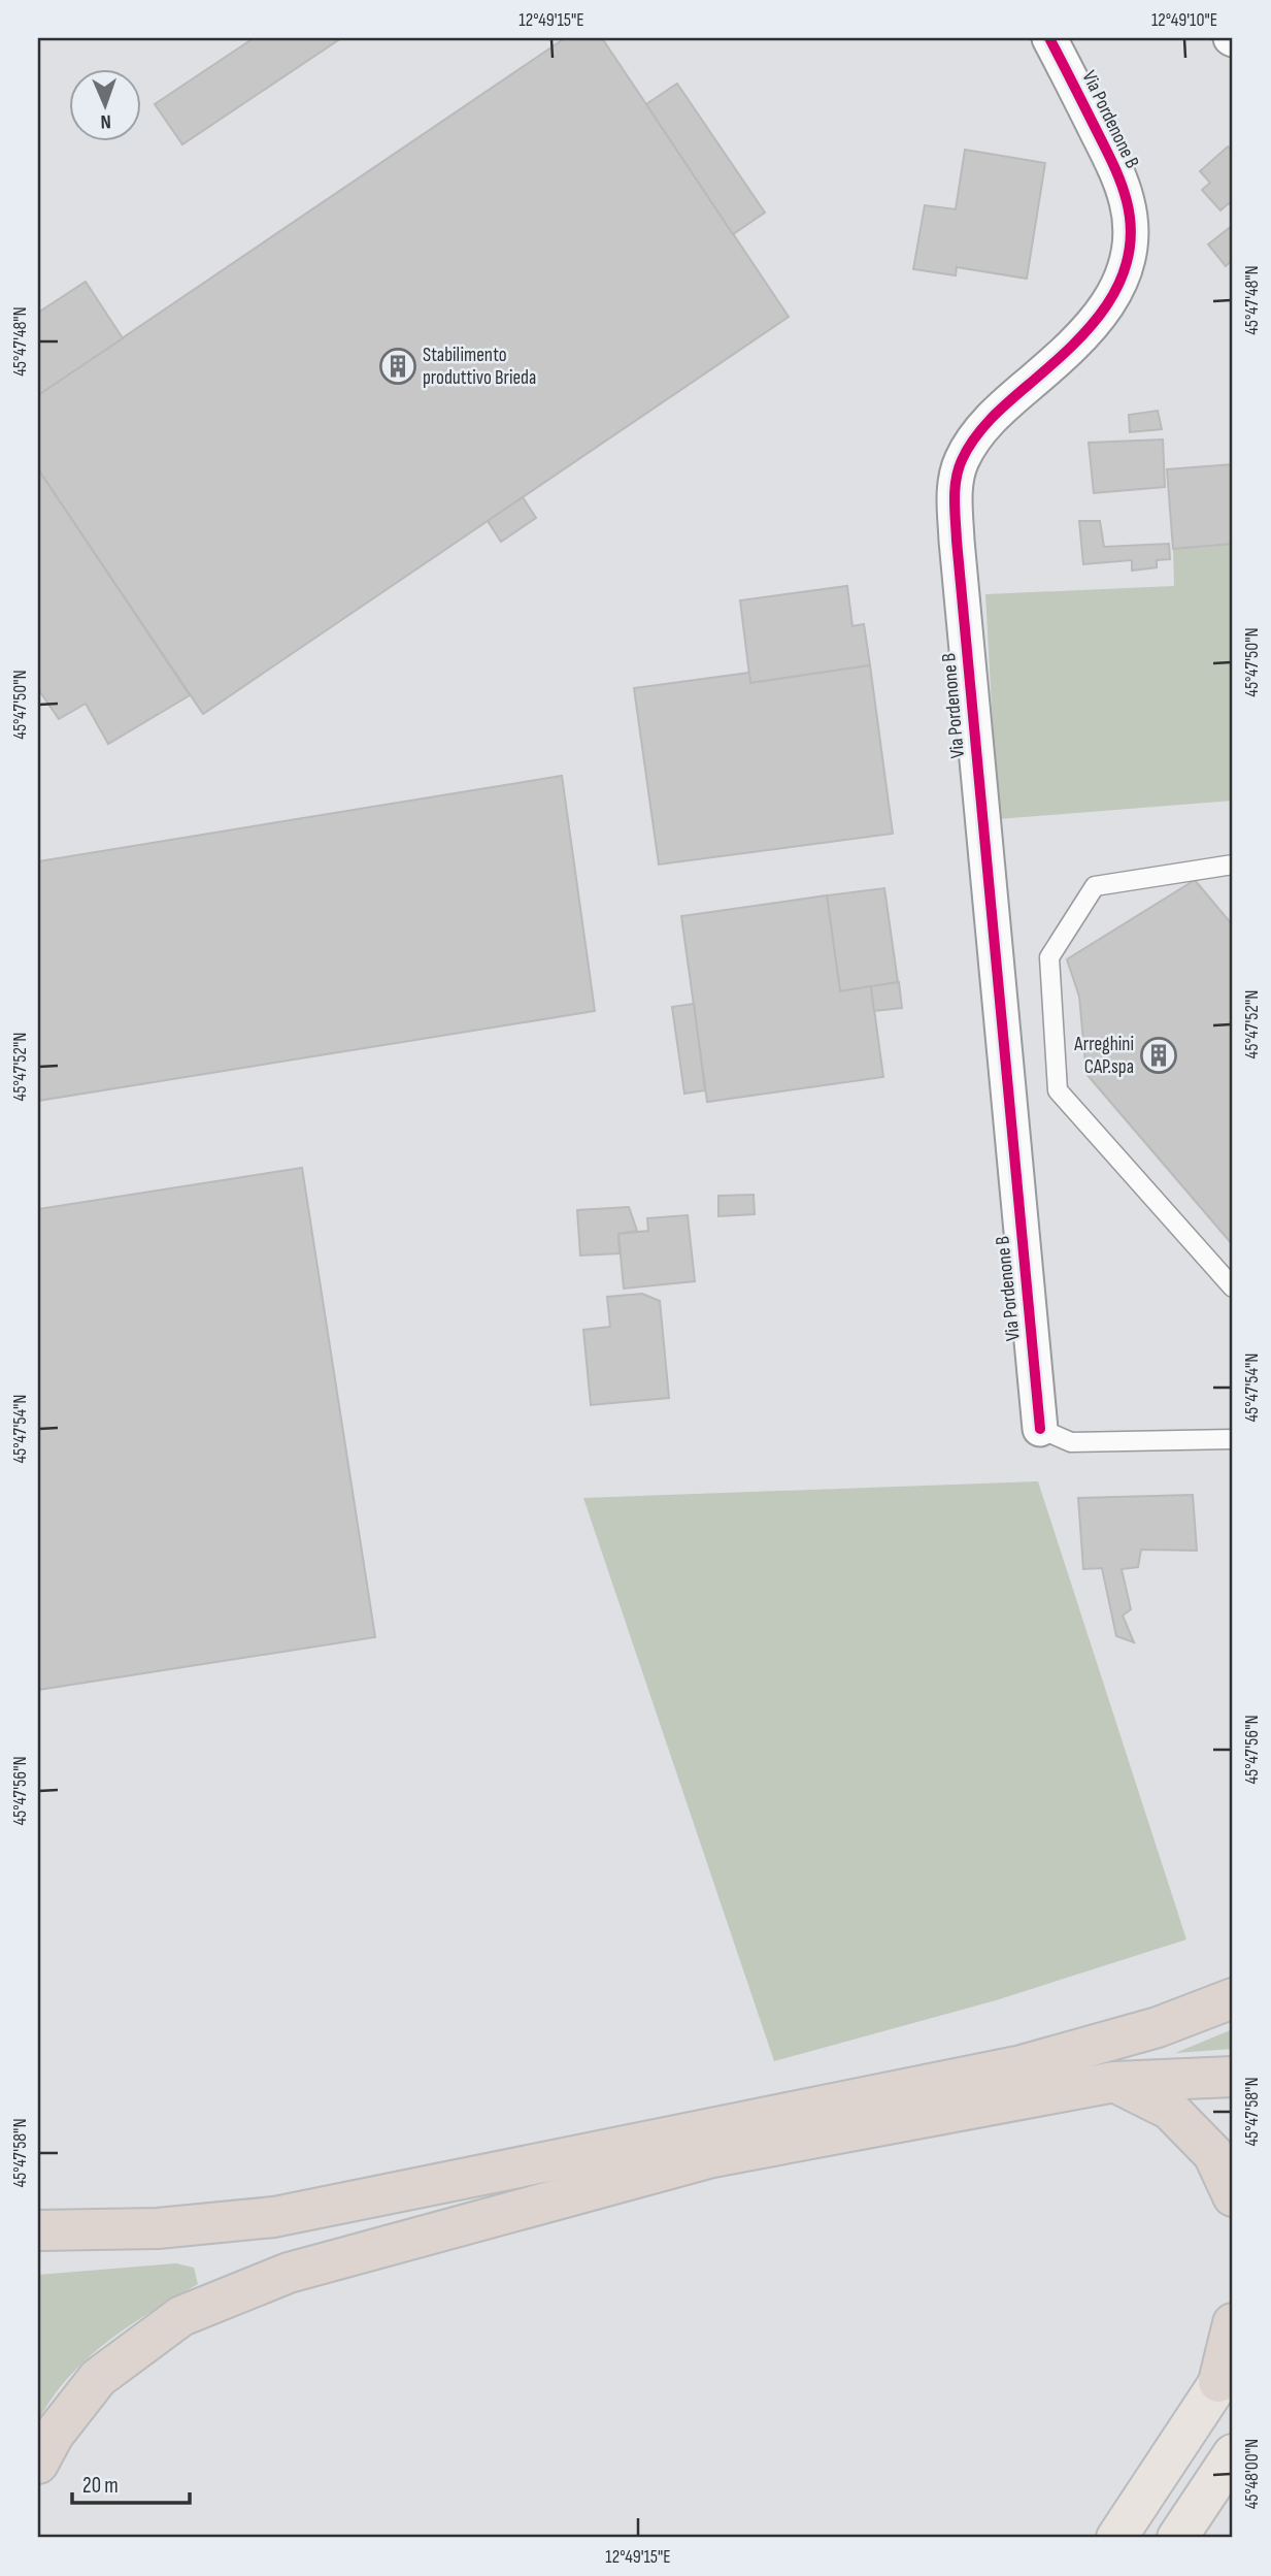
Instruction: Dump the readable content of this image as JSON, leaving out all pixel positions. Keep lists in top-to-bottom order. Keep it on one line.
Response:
{"streets":{"street":["Via Pordenone B"]},"places":{"building":["Stabilimento produttivo Brieda","Arreghini CAP.spa"]},"scale_bar":"20 m","north":"bottom","coordinates":["12°49'15\"E","12°49'10\"E","45°47'48\"N","45°47'50\"N","45°47'52\"N","45°47'54\"N","45°47'56\"N","45°47'58\"N","45°48'00\"N"]}
